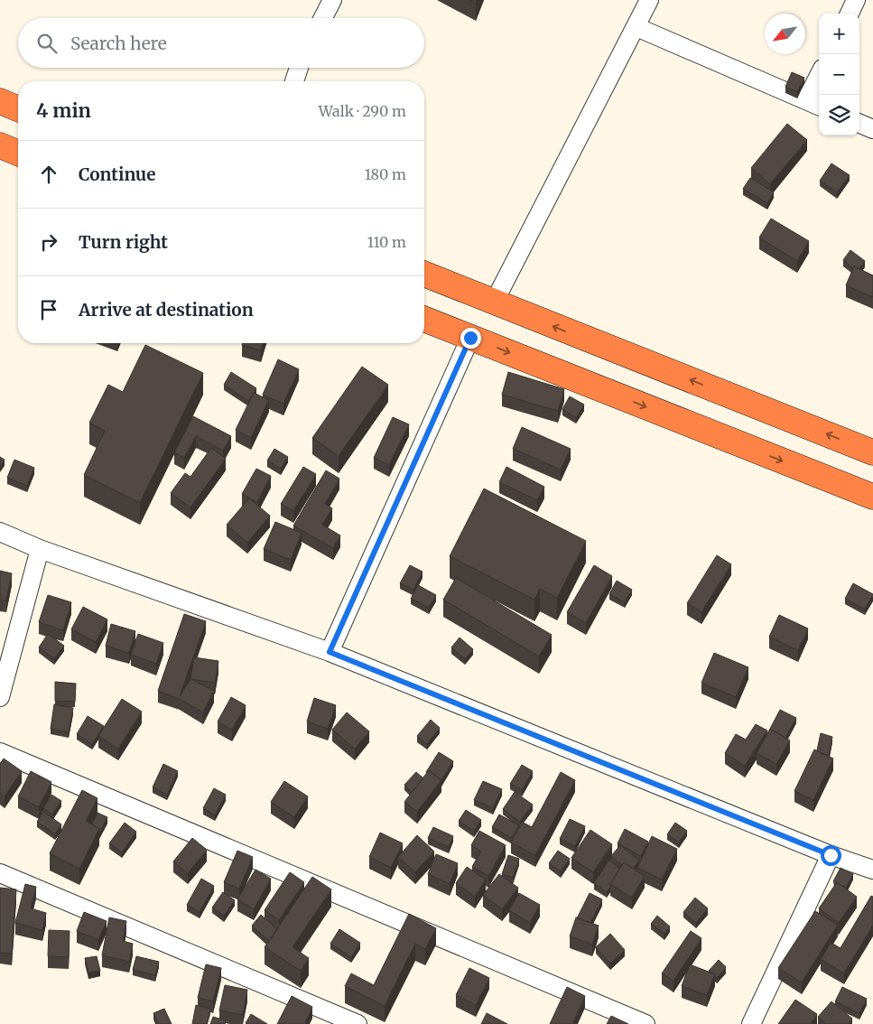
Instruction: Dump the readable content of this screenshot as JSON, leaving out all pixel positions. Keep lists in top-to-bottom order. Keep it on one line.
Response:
{"north":"bottom left","page":{"map_buttons":["+","−"],"search":"Search here","heading":["4 min","Walk · 290 m"],"list":[["Continue","180 m"],["Turn right","110 m"],"Arrive at destination"]}}
